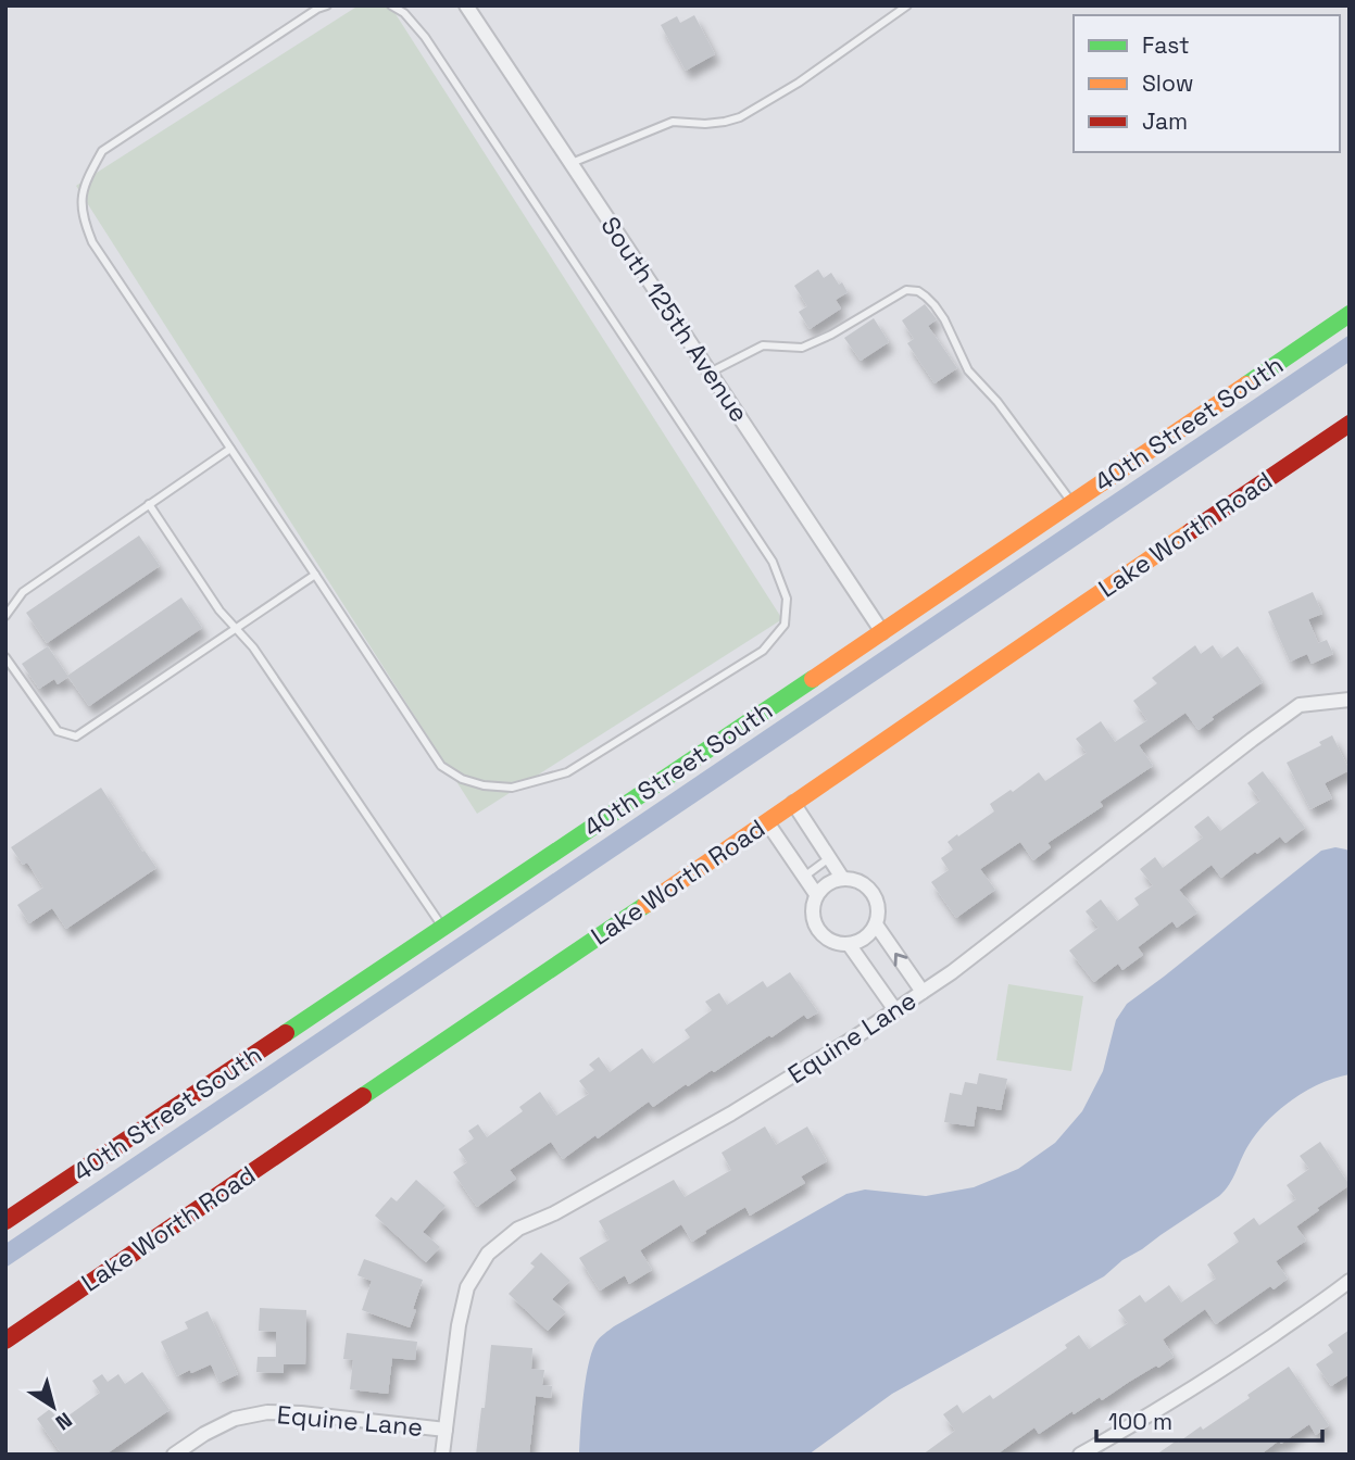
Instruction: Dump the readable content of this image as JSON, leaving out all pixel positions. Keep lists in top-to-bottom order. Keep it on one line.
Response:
{"streets":{"street":["South 125th Avenue","40th Street South","Lake Worth Road","Equine Lane"]},"crossings":[["South 125th Avenue","40th Street South"]],"legend":["Fast","Slow","Jam"],"scale_bar":"100 m","north":"bottom right"}
